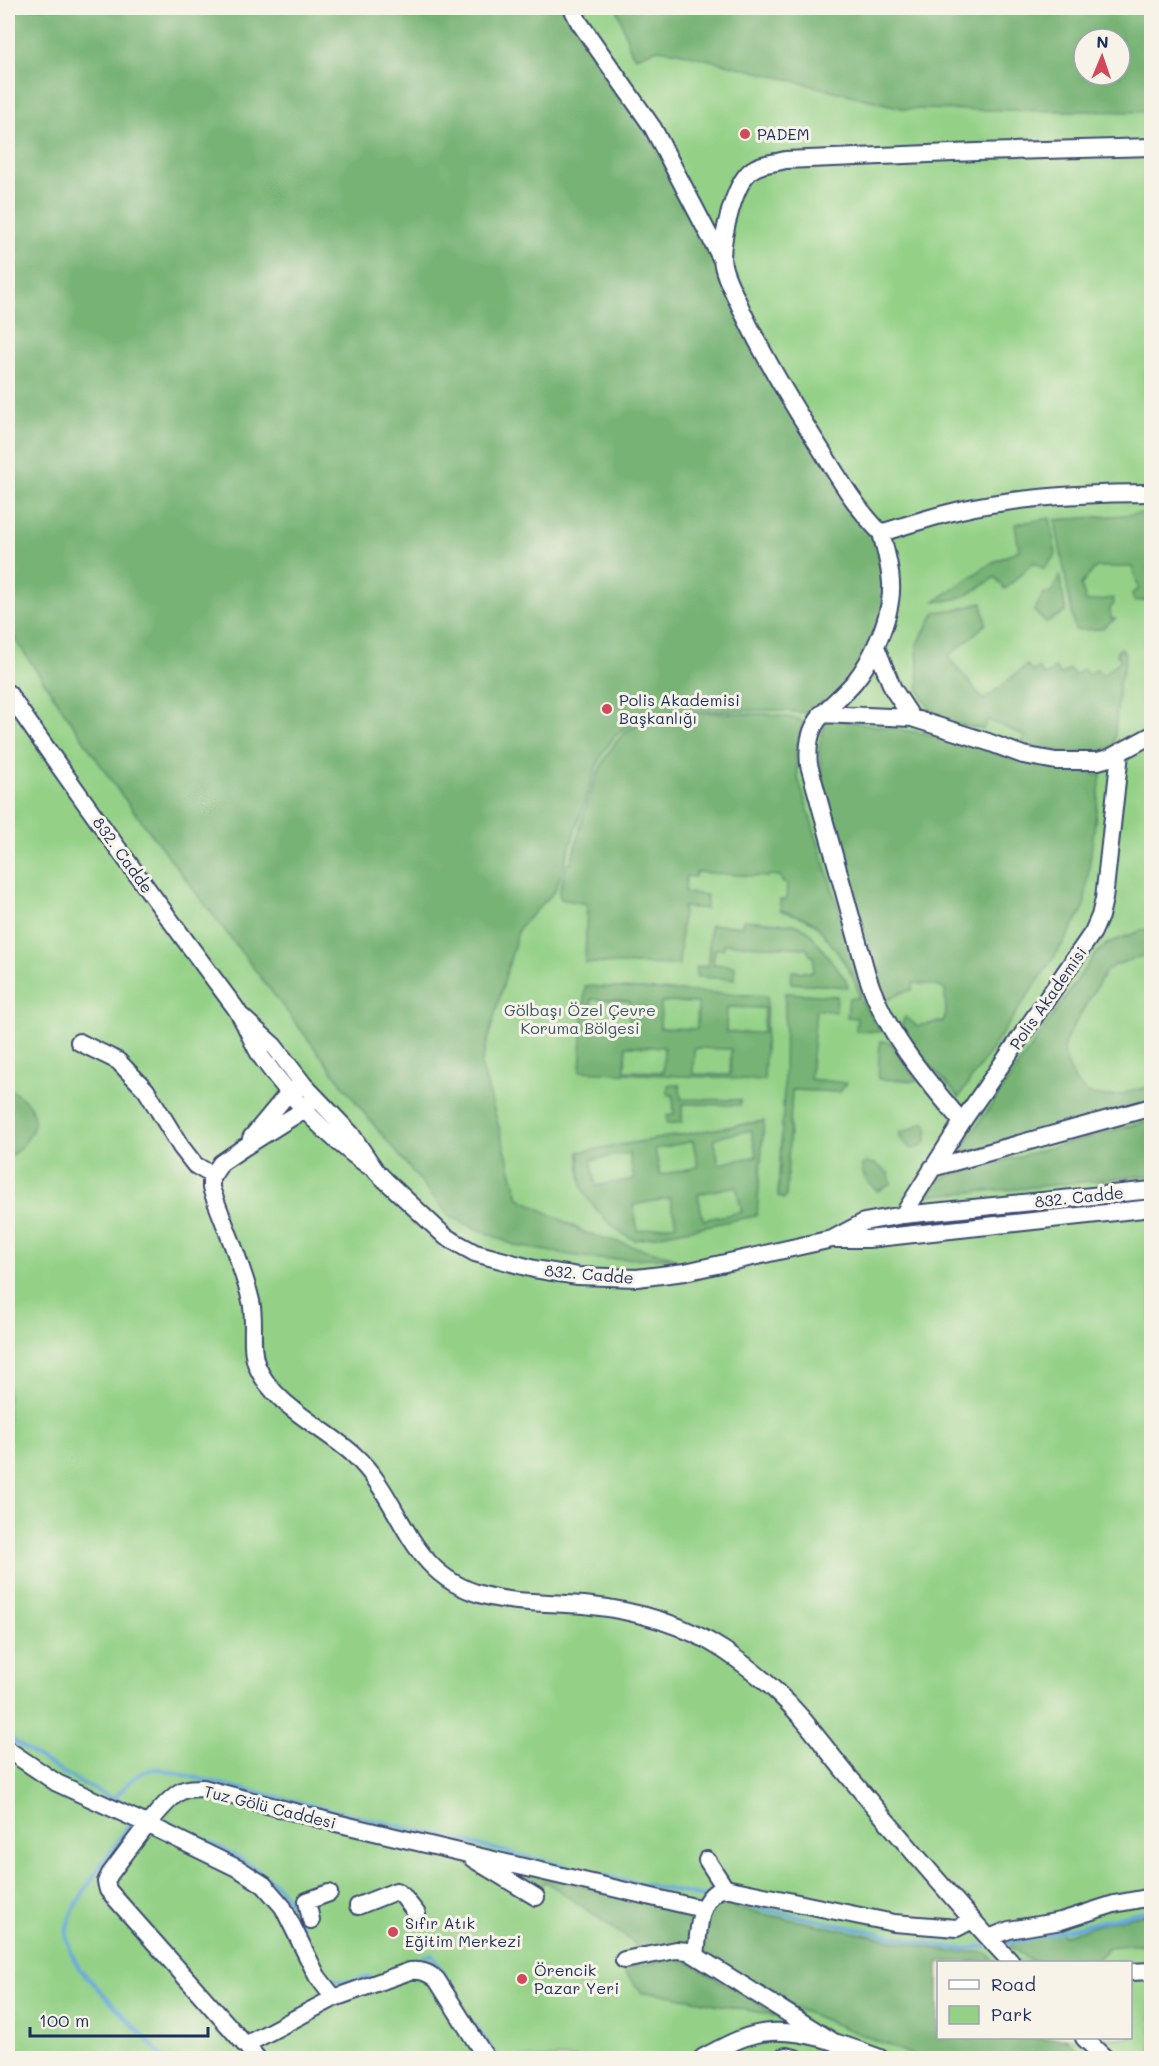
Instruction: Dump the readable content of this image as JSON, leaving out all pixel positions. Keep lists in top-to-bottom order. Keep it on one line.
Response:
{"streets":{"street":["832. Cadde","Polis Akademisi","Tuz Gölü Caddesi"]},"crossings":[["832. Cadde","Polis Akademisi"]],"parks":["Gölbaşı Özel Çevre Koruma Bölgesi"],"places":["PADEM","Polis Akademisi Başkanlığı","Sıfır Atık Eğitim Merkezi","Örencik Pazar Yeri"],"legend":["Road","Park"],"scale_bar":"100 m","north":"top"}
